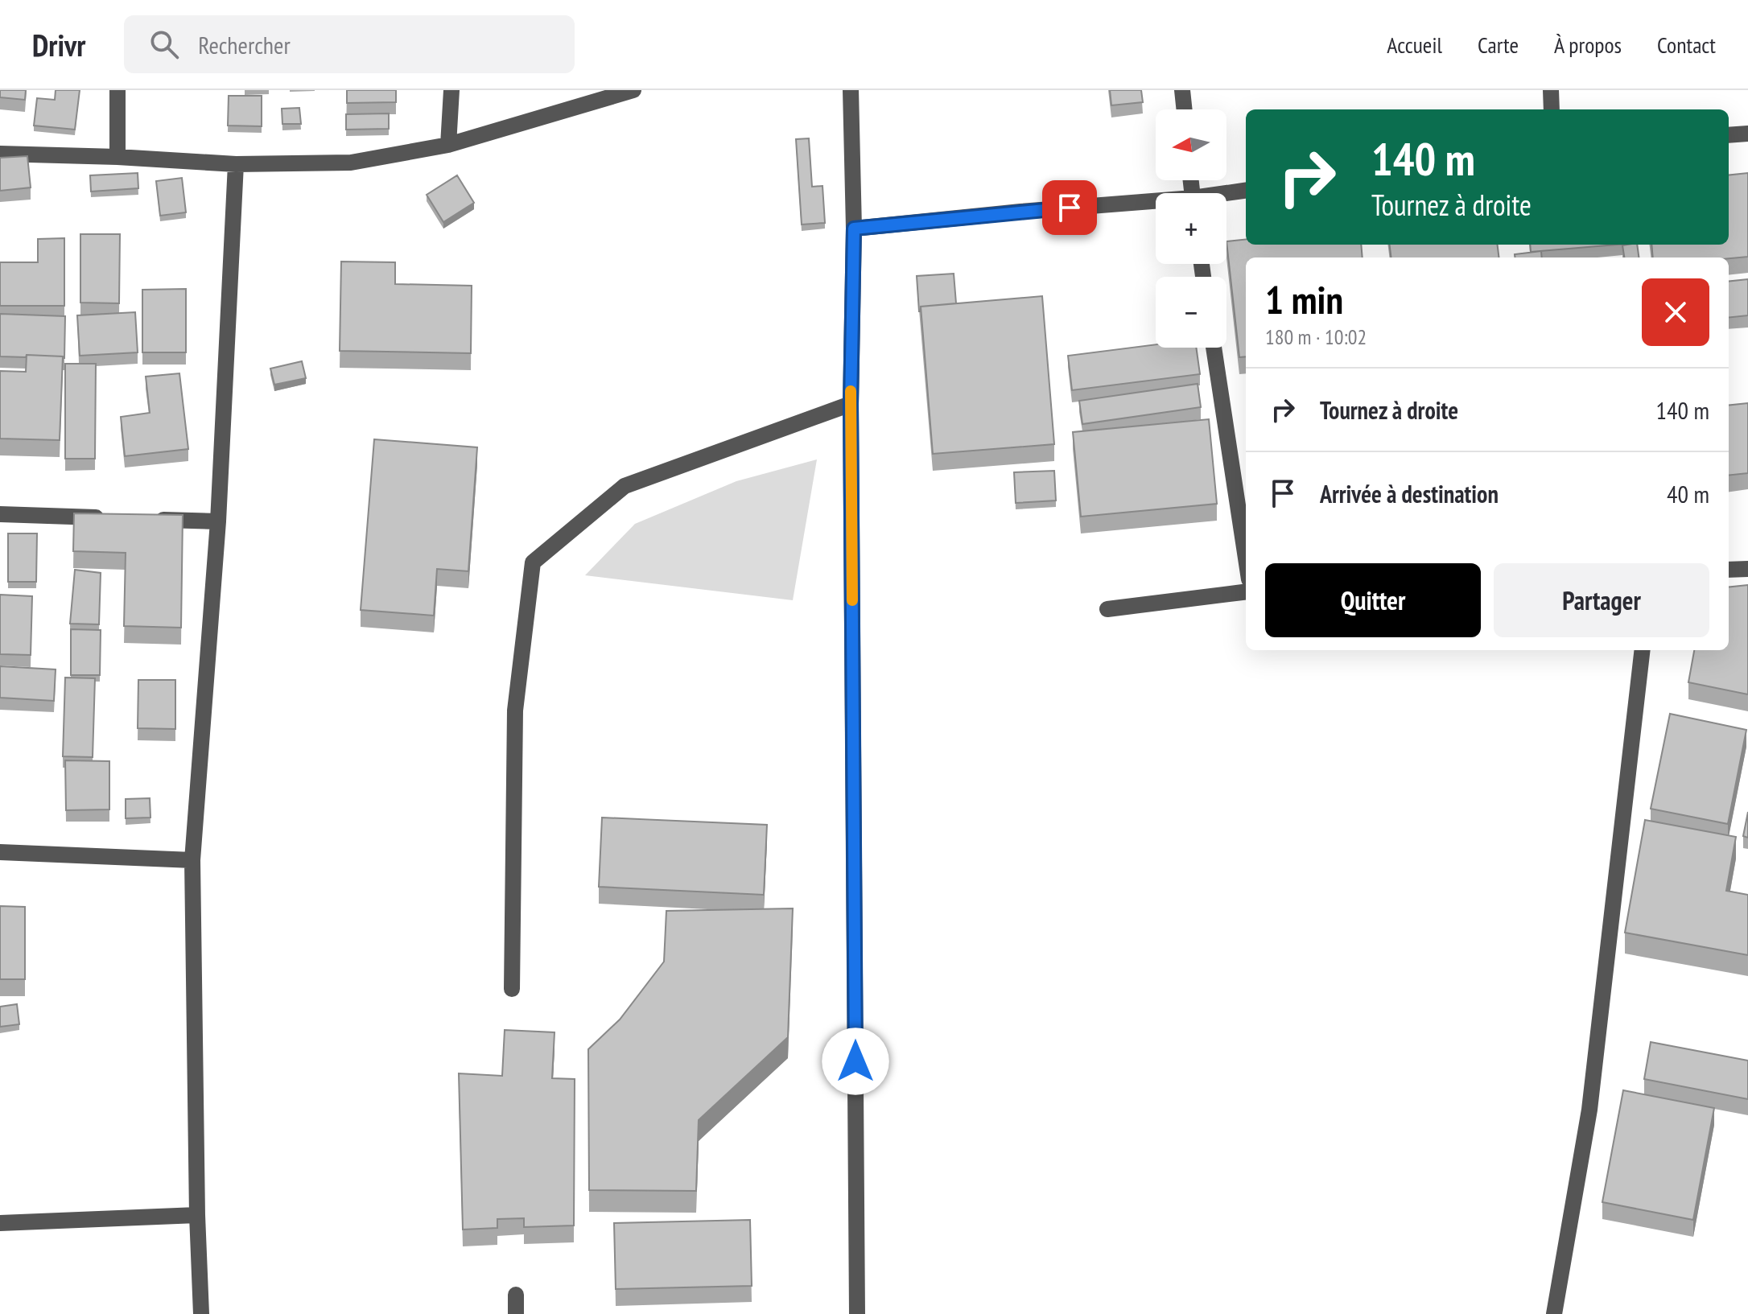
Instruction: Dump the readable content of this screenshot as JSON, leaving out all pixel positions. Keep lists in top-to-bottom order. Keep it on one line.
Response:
{"north":"left","page":{"header":"Drivr","search":"Rechercher","nav":["Accueil","Carte","À propos","Contact"],"map_buttons":["+","−"],"turn":["140 m","Tournez à droite"],"heading":["1 min","180 m · 10:02"],"list":[{"name":"Tournez à droite","value":"140 m"},{"name":"Arrivée à destination","value":"40 m"}],"buttons":["Quitter","Partager"]}}
